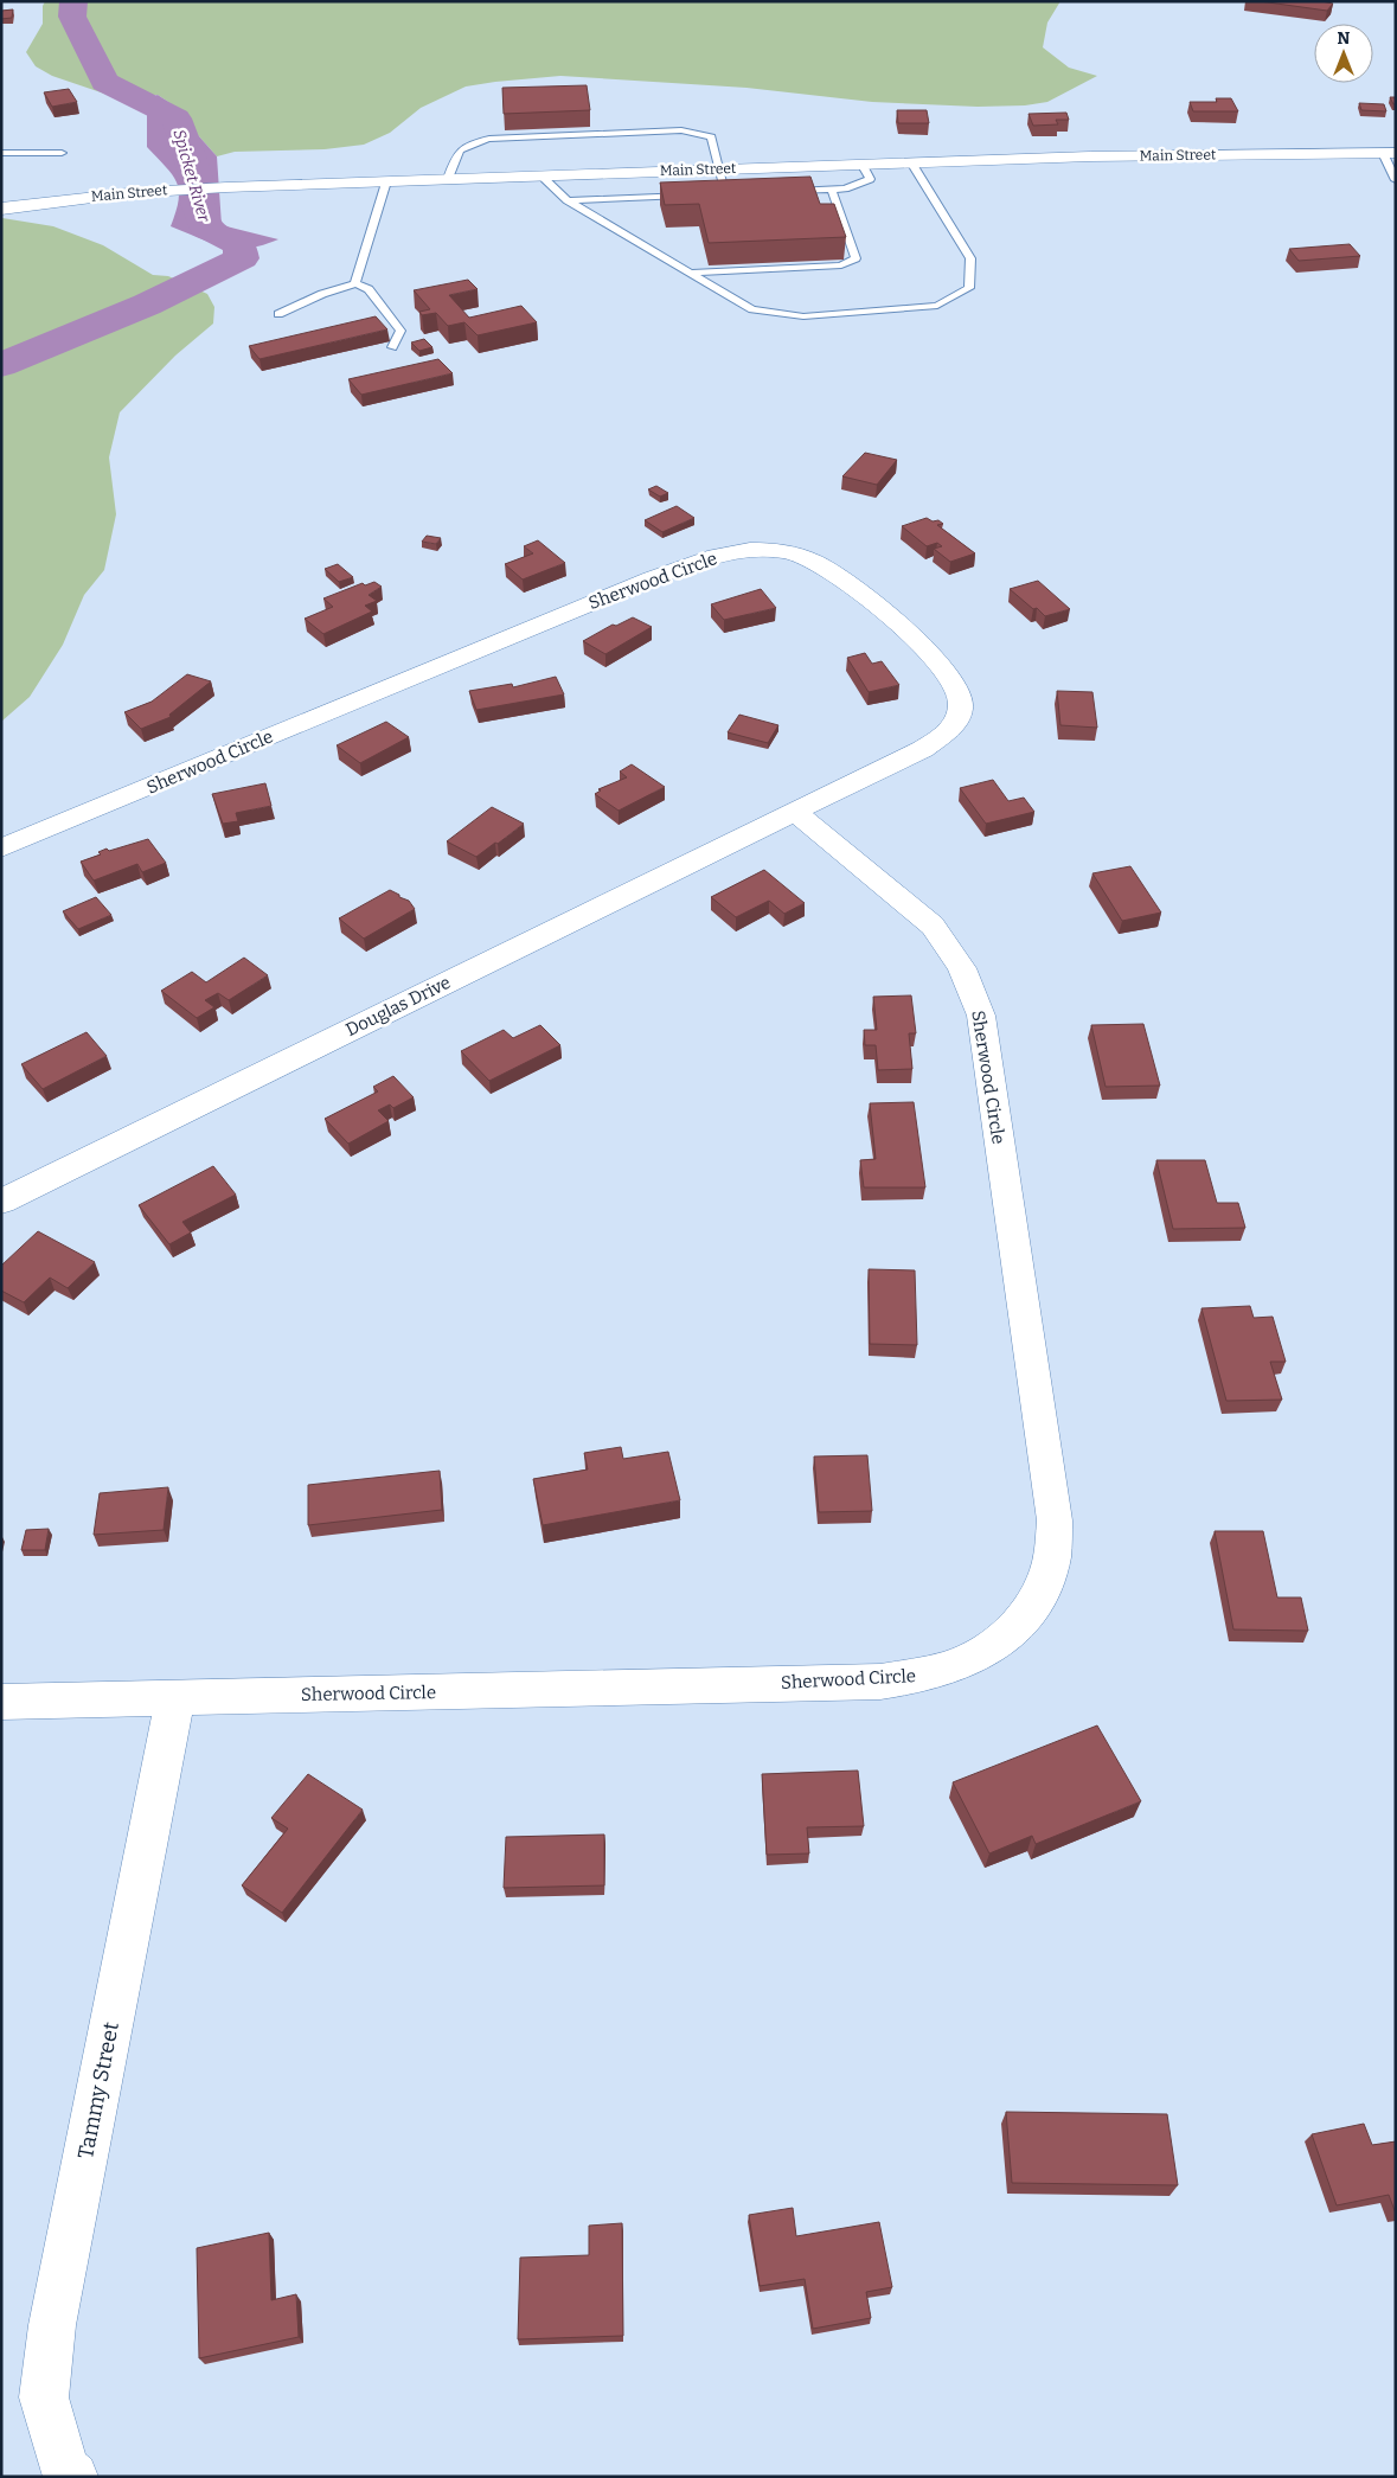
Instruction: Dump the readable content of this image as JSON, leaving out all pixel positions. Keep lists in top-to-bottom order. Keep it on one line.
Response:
{"streets":{"street":["Main Street","Sherwood Circle","Douglas Drive","Tammy Street"]},"crossings":[["Sherwood Circle","Douglas Drive"],["Sherwood Circle","Tammy Street"]],"water":["Spicket River"],"north":"top"}
